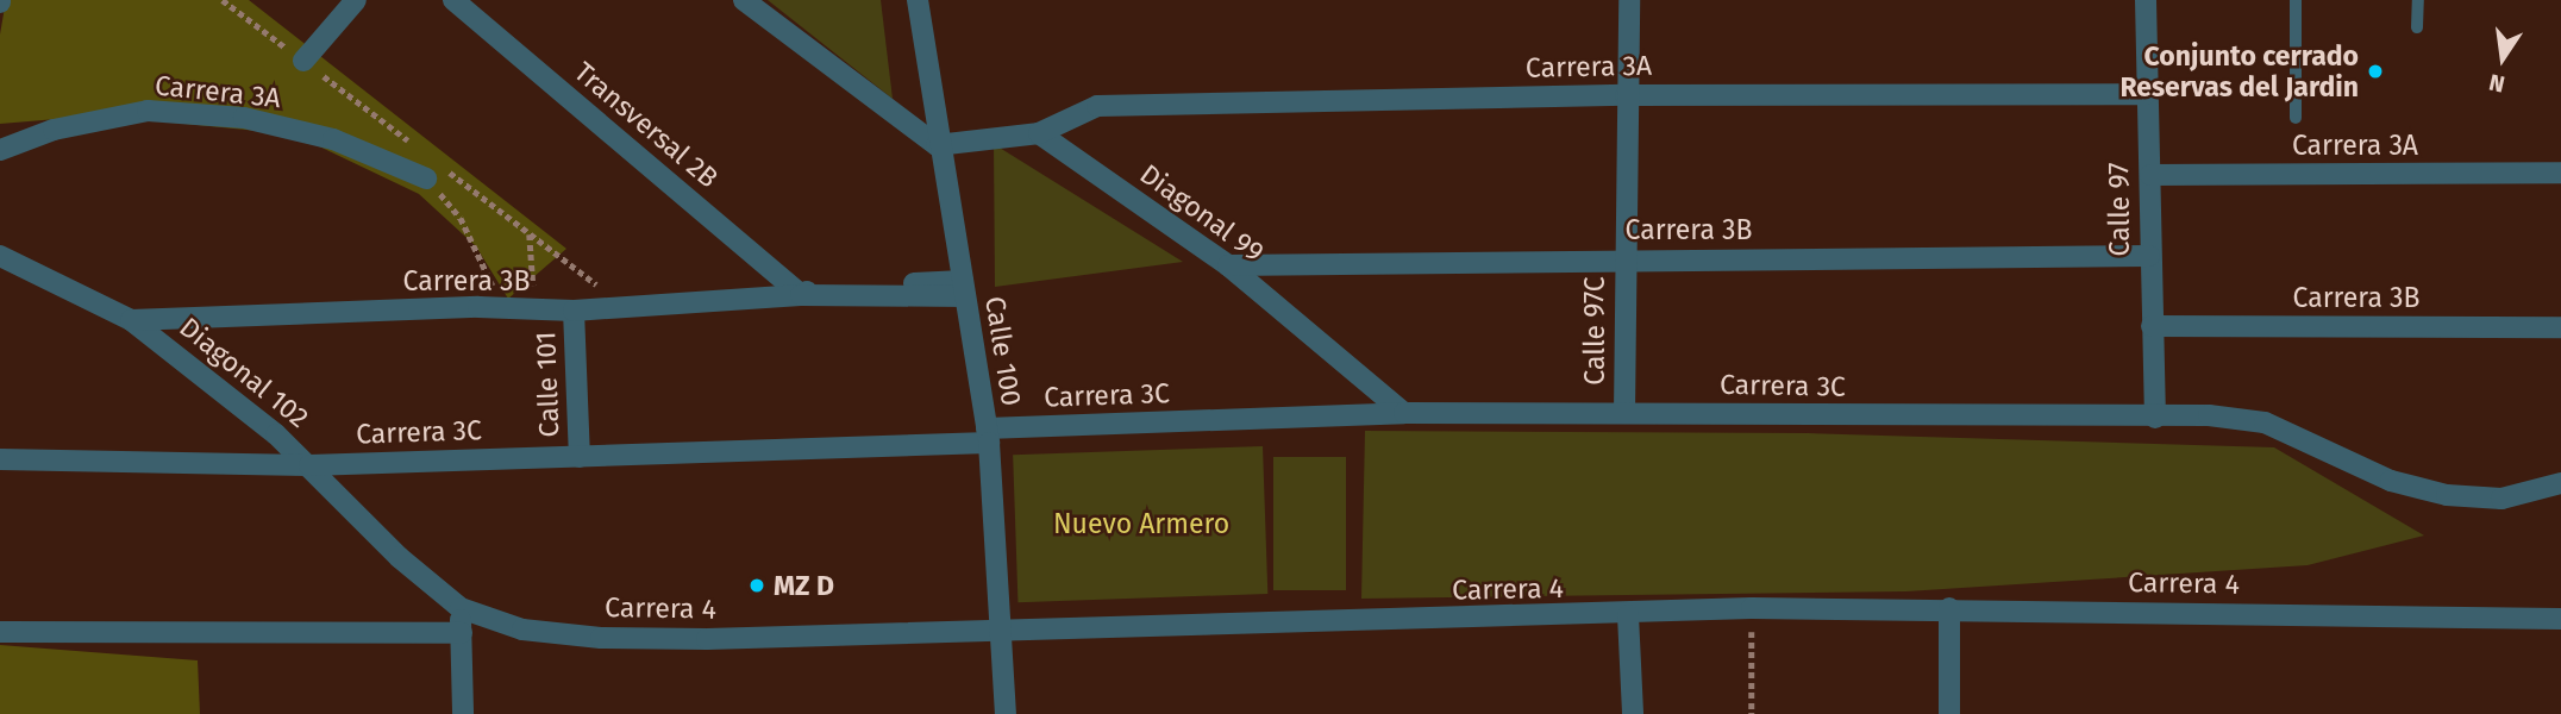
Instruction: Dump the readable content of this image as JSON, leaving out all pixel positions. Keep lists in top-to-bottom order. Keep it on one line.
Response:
{"streets":{"street":["Carrera 3A","Transversal 2B","Calle 97","Diagonal 99","Carrera 3B","Calle 97C","Calle 100","Diagonal 102","Calle 101","Carrera 3C","Carrera 4"]},"crossings":[["Carrera 3A","Calle 97"],["Carrera 3A","Diagonal 99"],["Carrera 3A","Calle 97C"],["Transversal 2B","Carrera 3B"],["Calle 97","Carrera 3B"],["Calle 97","Carrera 3C"],["Diagonal 99","Carrera 3B"],["Diagonal 99","Carrera 3C"],["Carrera 3B","Calle 97C"],["Carrera 3B","Calle 100"],["Carrera 3B","Diagonal 102"],["Carrera 3B","Calle 101"],["Calle 97C","Carrera 3C"],["Calle 100","Carrera 3C"],["Calle 100","Carrera 4"],["Diagonal 102","Carrera 3C"],["Diagonal 102","Carrera 4"],["Calle 101","Carrera 3C"]],"parks":["Nuevo Armero"],"places":["Conjunto cerrado Reservas del Jardin","MZ D"],"north":"bottom"}
